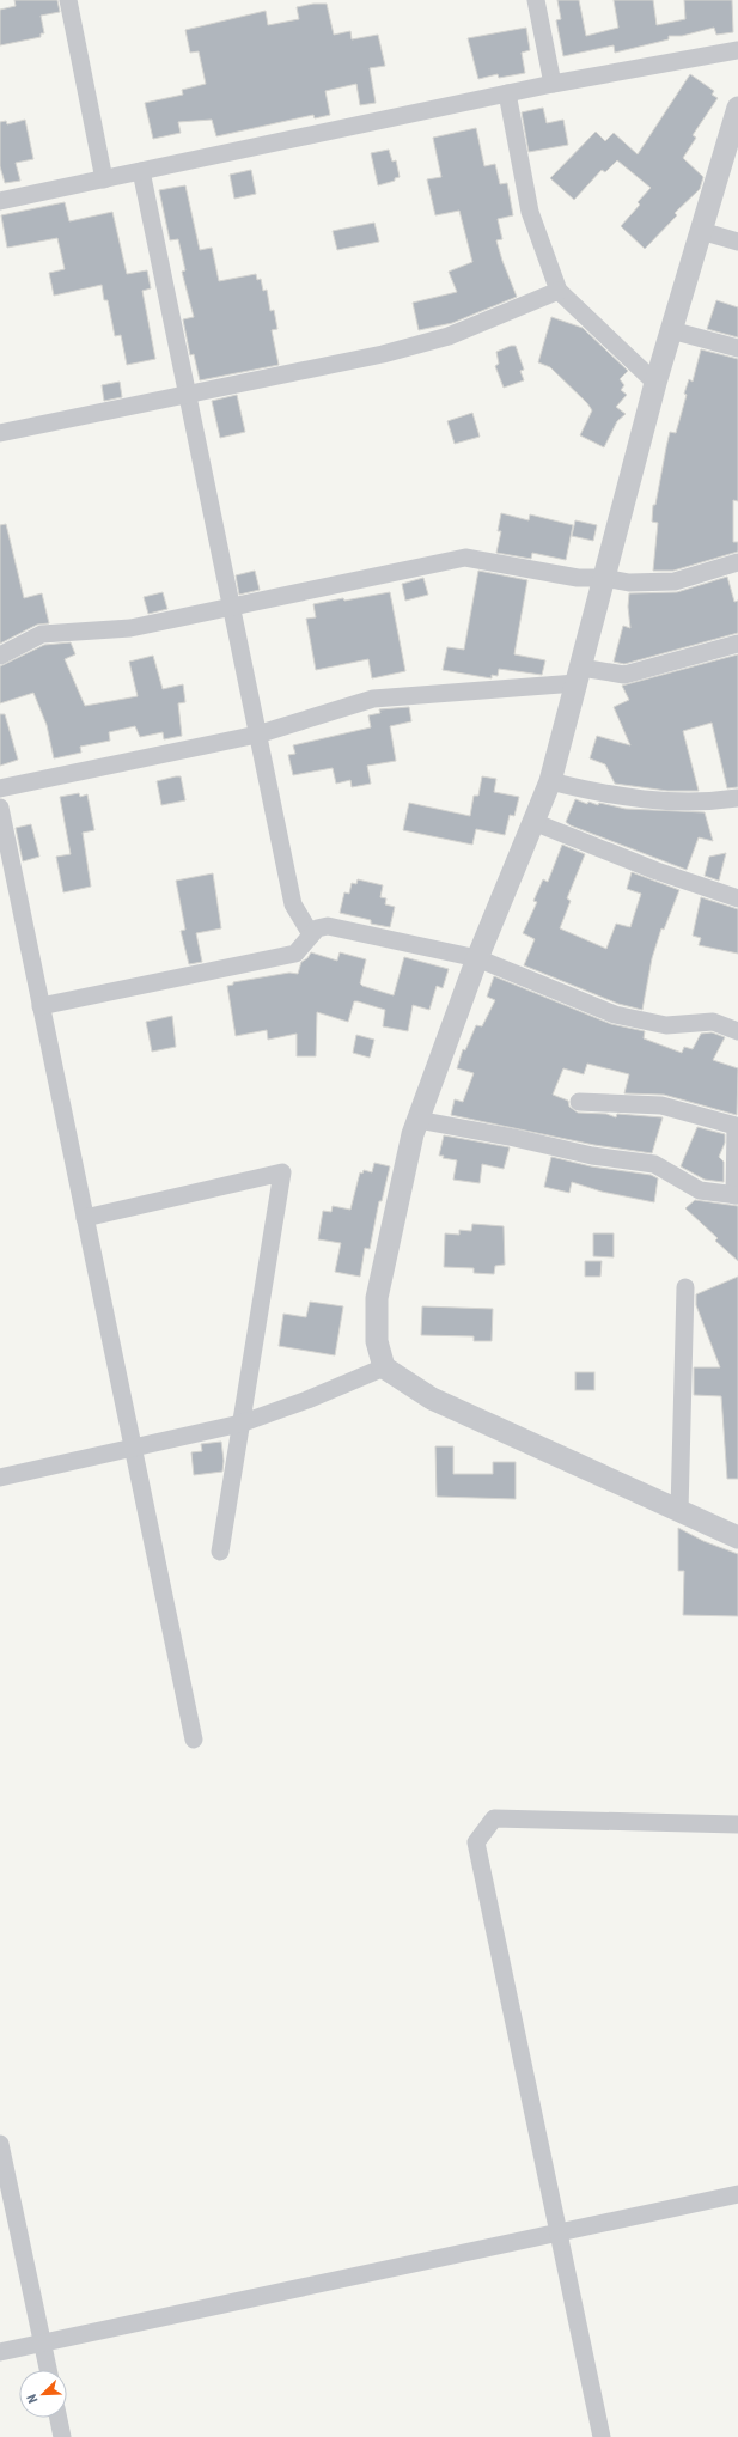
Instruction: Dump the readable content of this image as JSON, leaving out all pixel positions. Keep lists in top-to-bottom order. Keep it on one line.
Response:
{"north":"bottom left"}
